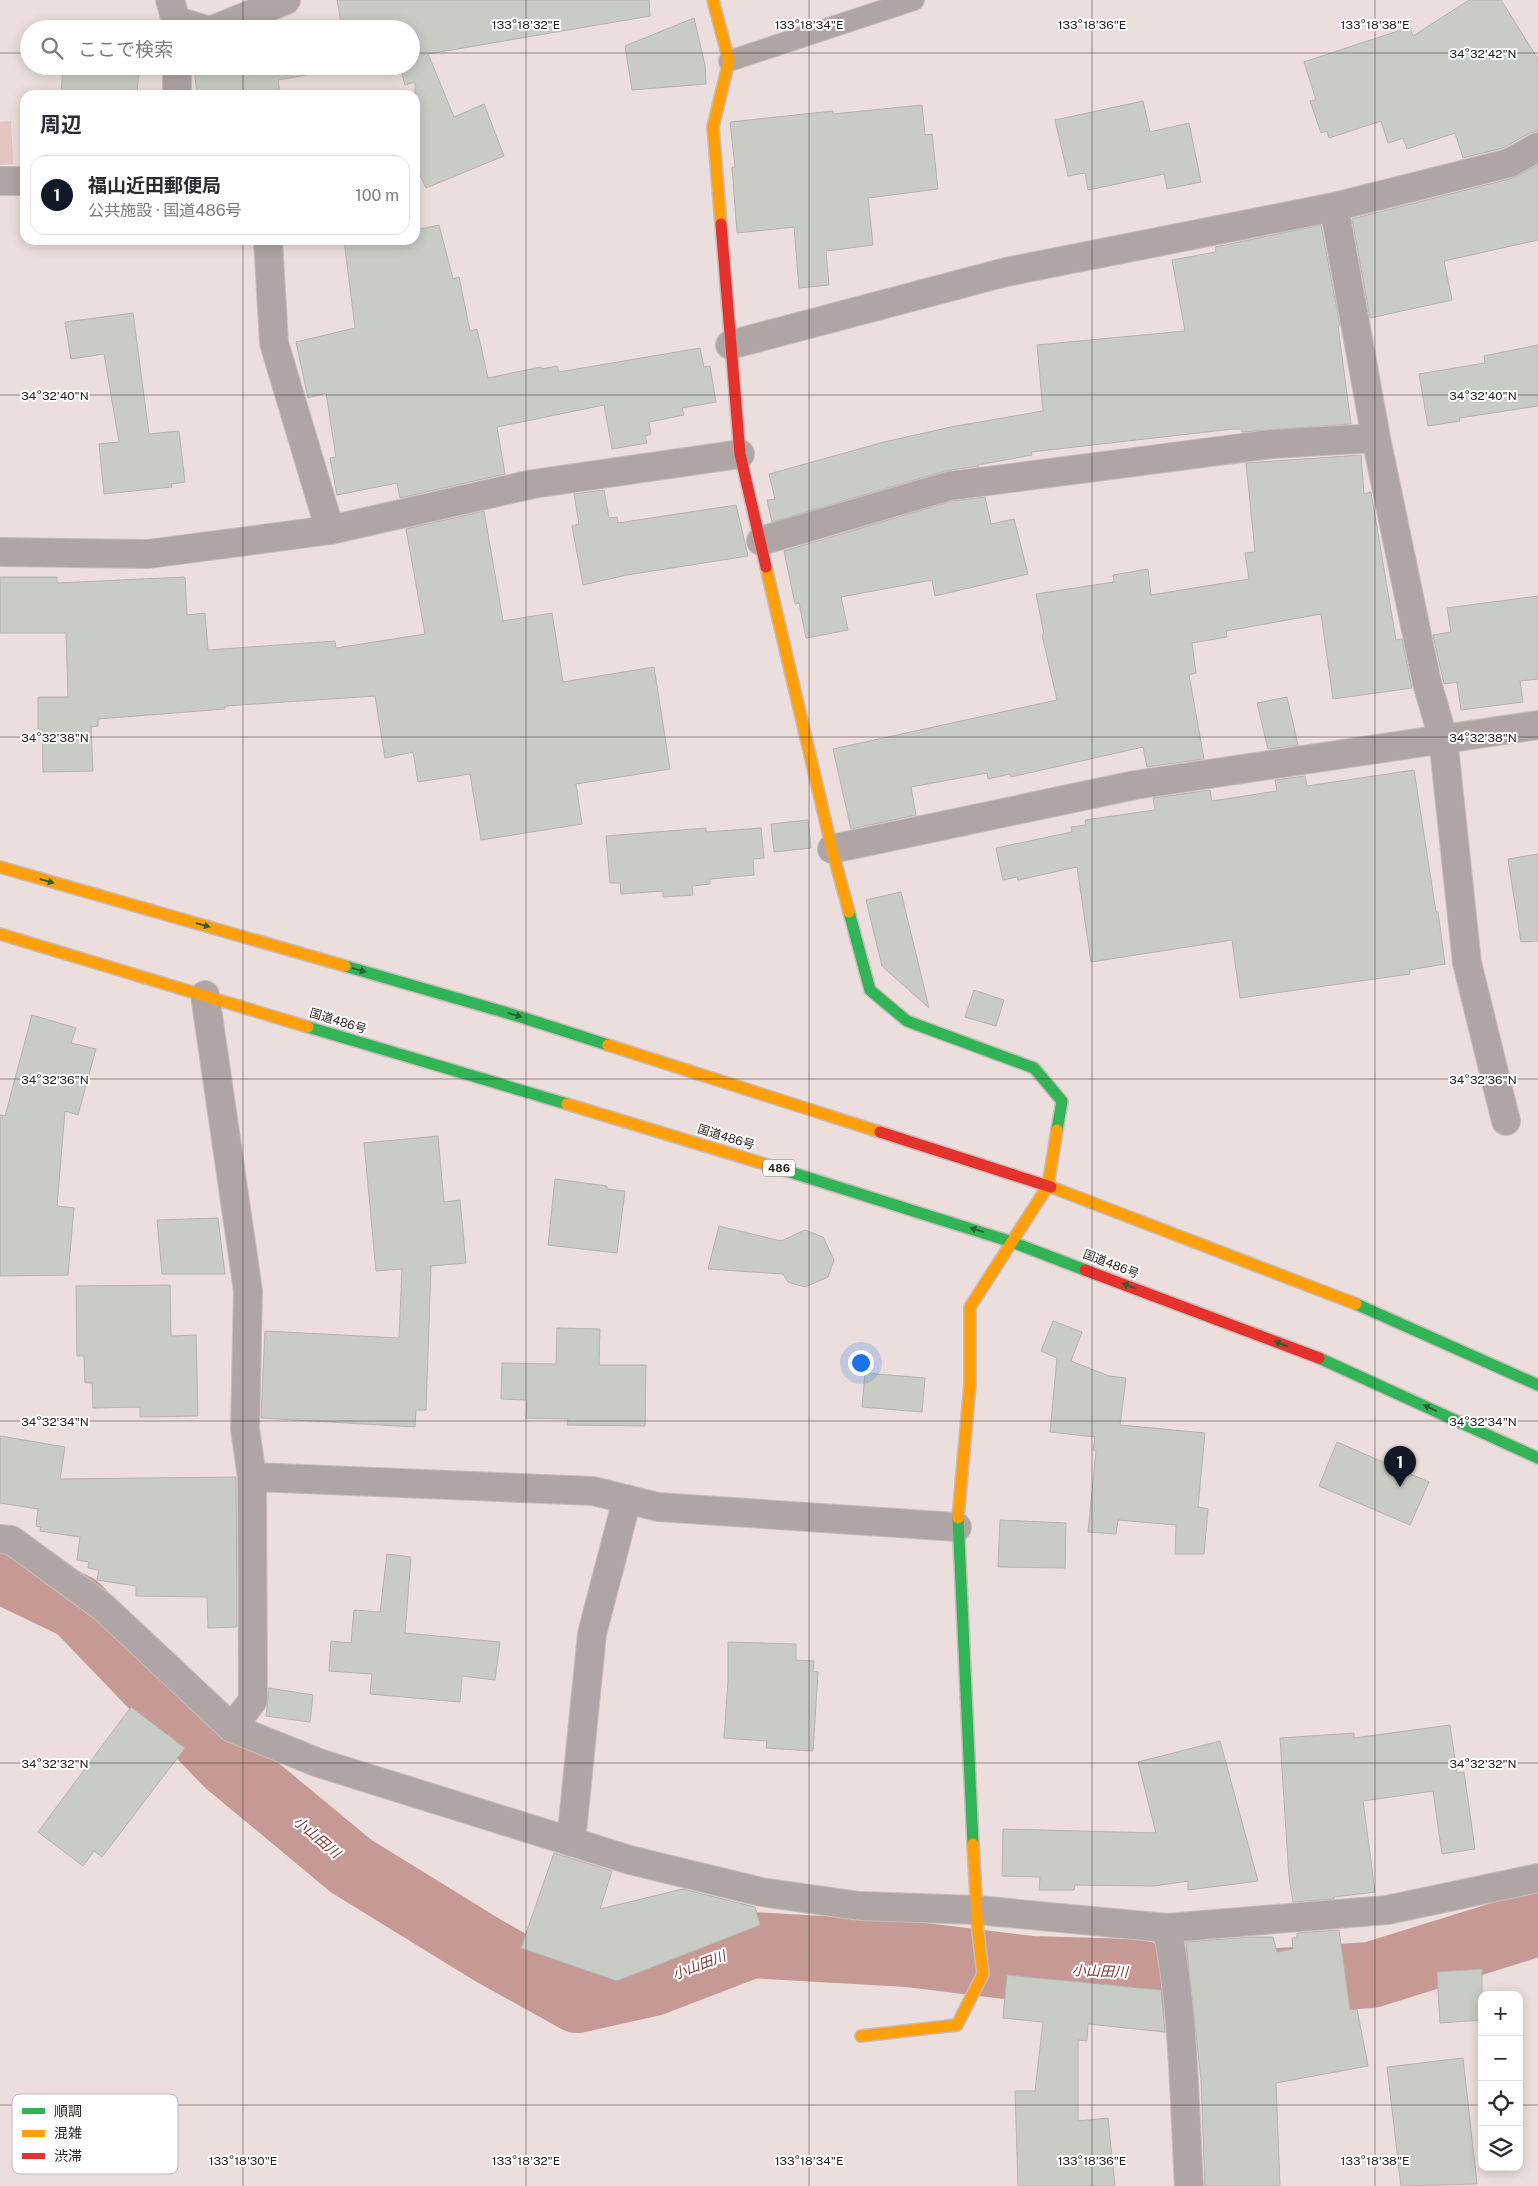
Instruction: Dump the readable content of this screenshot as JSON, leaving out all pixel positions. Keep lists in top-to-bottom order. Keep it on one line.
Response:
{"streets":{"main road":["国道486号","486"]},"water":["小山田川"],"legend":["順調","混雑","渋滞"],"page":{"search":"ここで検索","heading":"周辺","list":[{"mark":"1","name":"福山近田郵便局","note":"公共施設 · 国道486号","value":"100 m"}],"pins":"1","map_buttons":["+","−"]},"coordinates":["133°18'32\"E","133°18'34\"E","133°18'36\"E","133°18'38\"E","34°32'42\"N","34°32'40\"N","34°32'38\"N","34°32'36\"N","34°32'34\"N","34°32'32\"N","133°18'30\"E"]}
